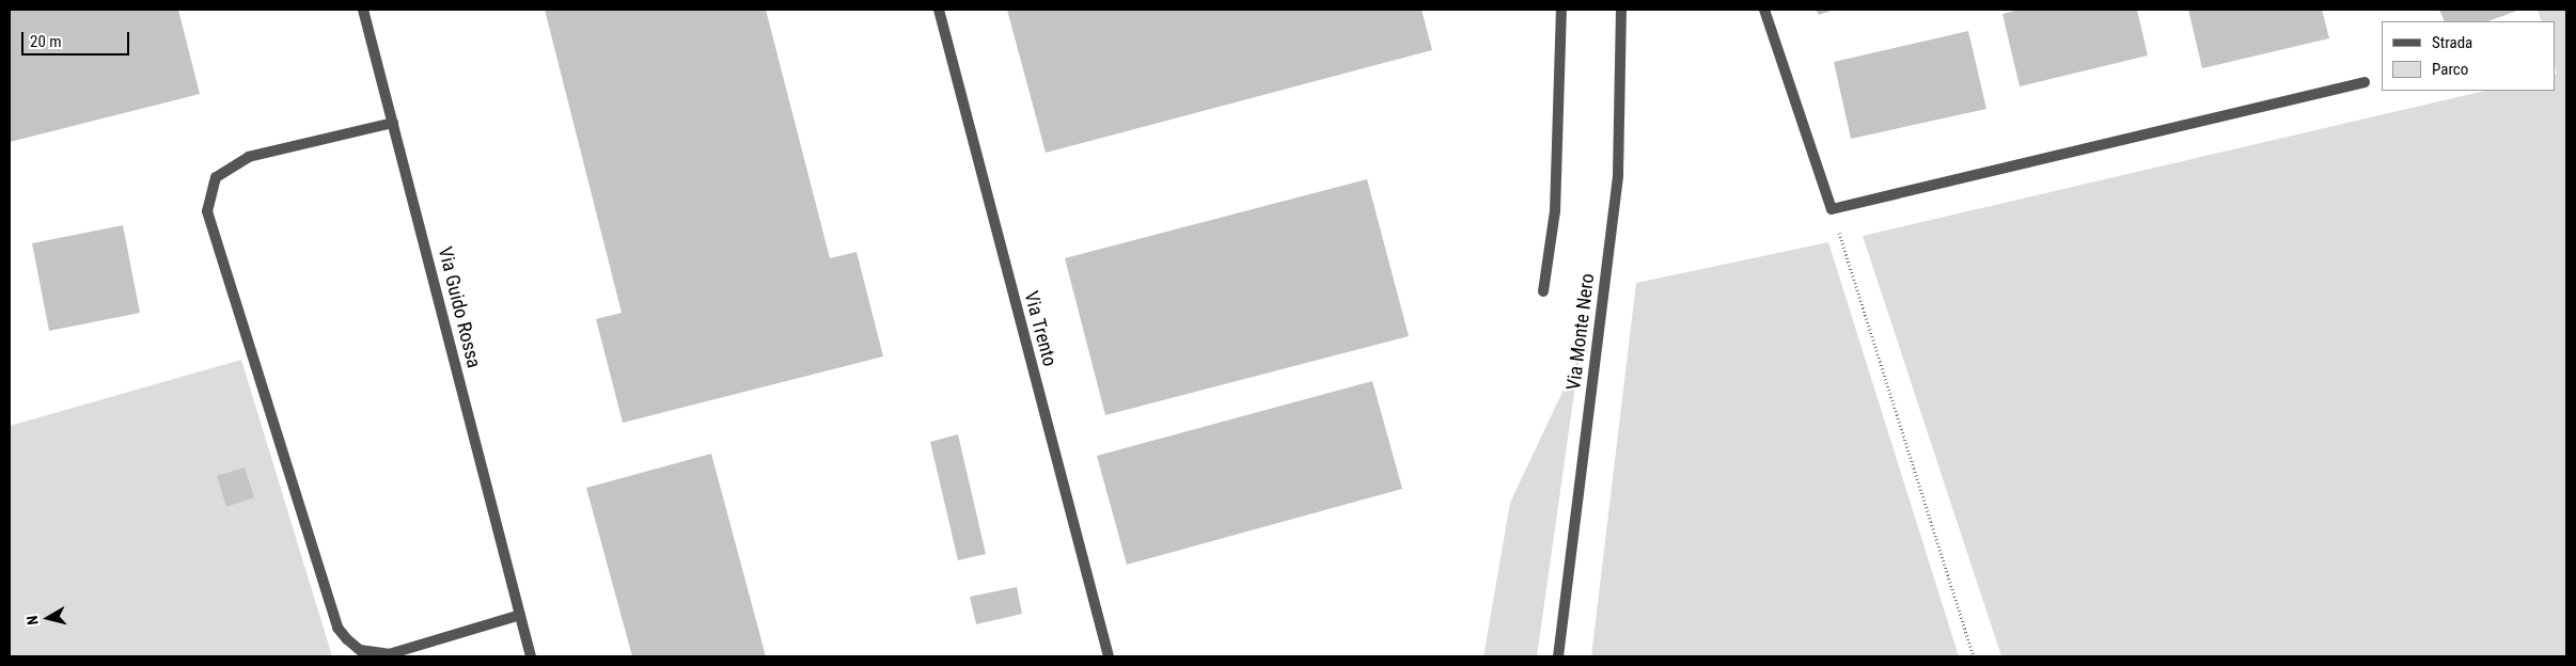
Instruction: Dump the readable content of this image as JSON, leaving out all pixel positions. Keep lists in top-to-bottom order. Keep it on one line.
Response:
{"streets":{"street":["Via Guido Rossa","Via Trento","Via Monte Nero"]},"legend":["Strada","Parco"],"scale_bar":"20 m","north":"left"}
